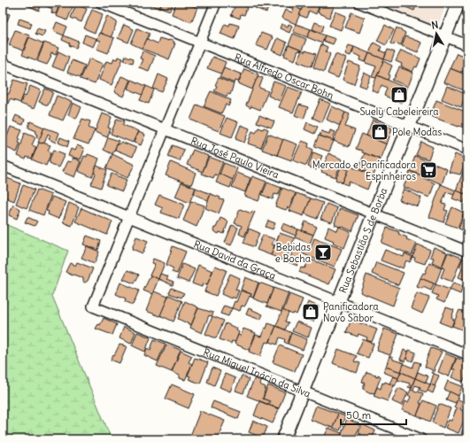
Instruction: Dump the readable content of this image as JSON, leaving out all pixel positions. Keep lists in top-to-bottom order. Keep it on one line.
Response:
{"streets":{"street":["Rua Alfredo Oscar Bohn","Rua José Paulo Vieira","Rua Sebastião S de Borba","Rua David da Graça","Rua Miguel Inácio da Silva"]},"crossings":[["Rua Alfredo Oscar Bohn","Rua Sebastião S de Borba"],["Rua José Paulo Vieira","Rua Sebastião S de Borba"],["Rua Sebastião S de Borba","Rua David da Graça"],["Rua Sebastião S de Borba","Rua Miguel Inácio da Silva"],["Rua David da Graça","Rua Miguel Inácio da Silva"]],"places":{"shop":["Suely Cabeleireira","Pole Modas","Panificadora Novo Sabor"],"supermarket":["Mercado e Panificadora Espinheiros"],"bar":["Bebidas e Bocha"]},"scale_bar":"50 m","north":"top"}
